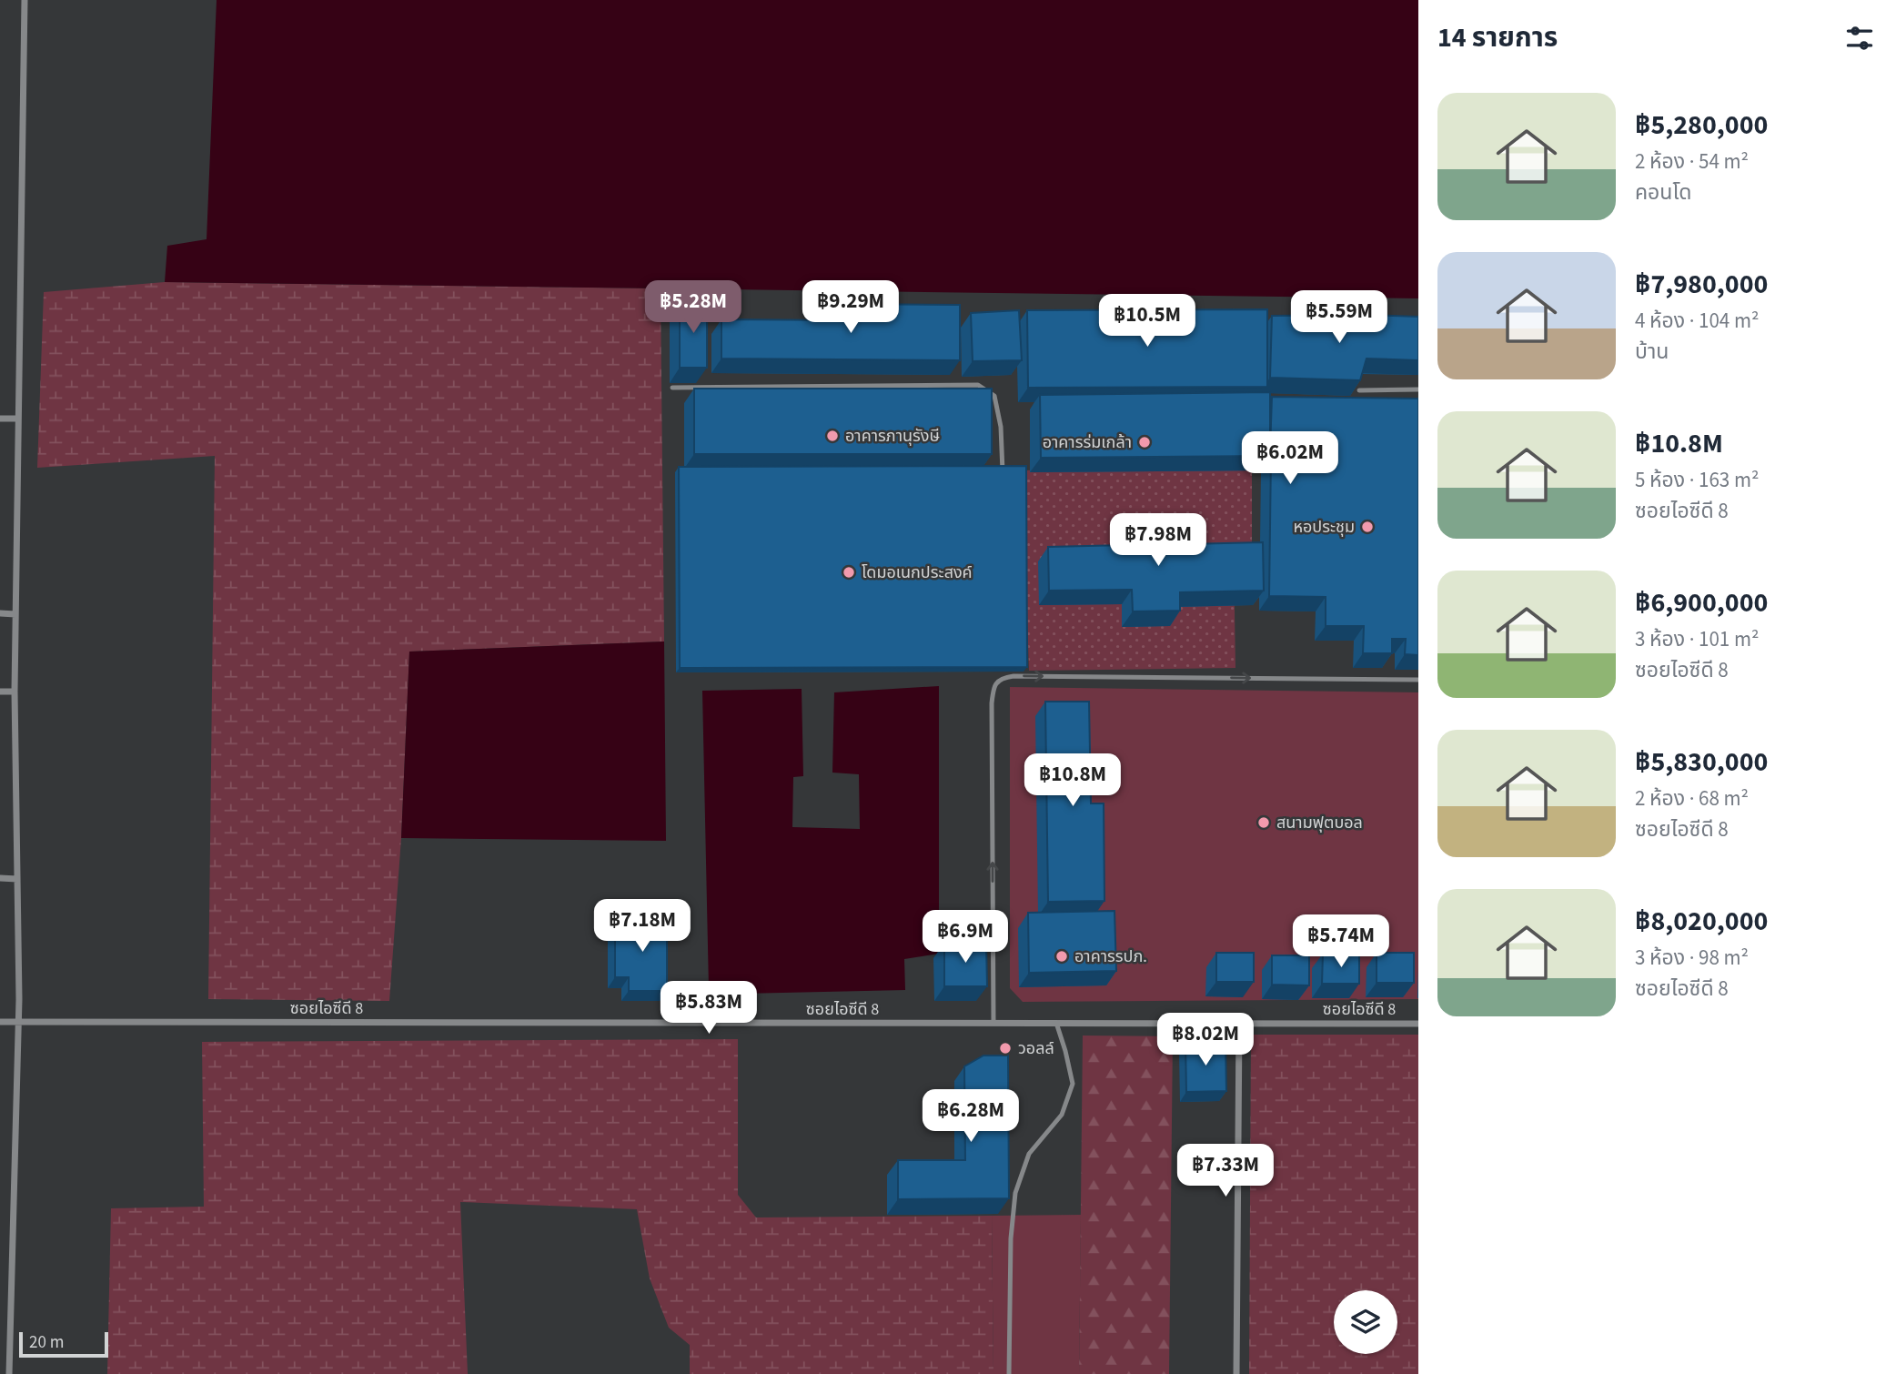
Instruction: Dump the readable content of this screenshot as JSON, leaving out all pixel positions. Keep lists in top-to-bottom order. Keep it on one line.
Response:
{"streets":{"street":["ซอยไอซีดี 8"]},"places":["อาคารภานุรังษี","อาคารร่มเกล้า","หอประชุม","โดมอเนกประสงค์","สนามฟุตบอล","อาคารรปภ.","วอลล์"],"scale_bar":"20 m","page":{"heading":"14 รายการ","list":[{"name":"฿5,280,000","note":"2 ห้อง · 54 m² · คอนโด"},{"name":"฿7,980,000","note":"4 ห้อง · 104 m² · บ้าน"},{"name":"฿10.8M","note":"5 ห้อง · 163 m² · ซอยไอซีดี 8"},{"name":"฿6,900,000","note":"3 ห้อง · 101 m² · ซอยไอซีดี 8"},{"name":"฿5,830,000","note":"2 ห้อง · 68 m² · ซอยไอซีดี 8"},{"name":"฿8,020,000","note":"3 ห้อง · 98 m² · ซอยไอซีดี 8"}],"price":["฿5.28M","฿9.29M","฿5.59M","฿10.5M","฿6.02M","฿7.98M","฿10.8M","฿7.18M","฿6.9M","฿5.74M","฿5.83M","฿8.02M","฿6.28M","฿7.33M"],"scale":"20 m"}}
